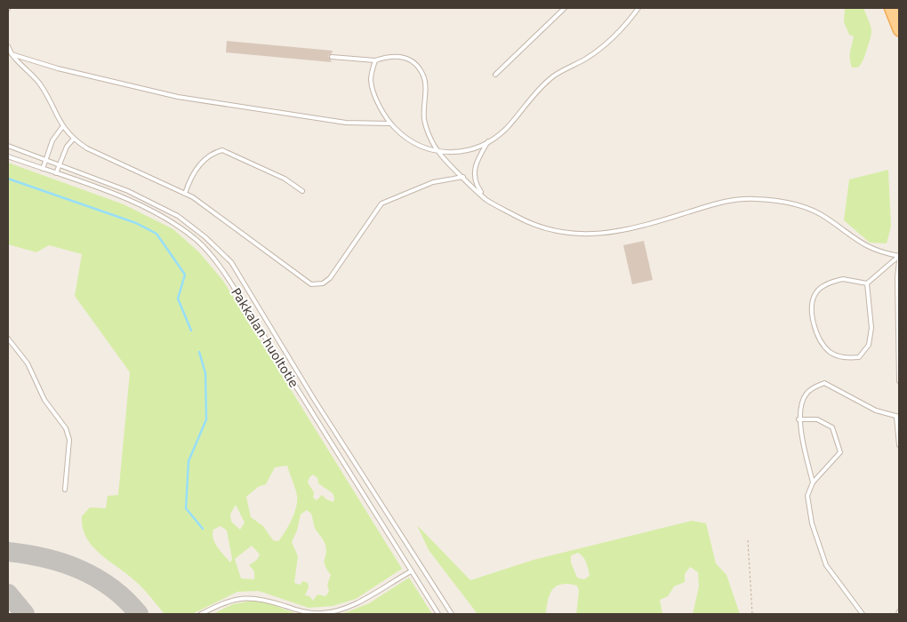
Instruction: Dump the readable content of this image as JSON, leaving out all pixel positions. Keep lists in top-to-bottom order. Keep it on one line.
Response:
{"streets":{"lane":["Pakkalan huoltotie"]}}
